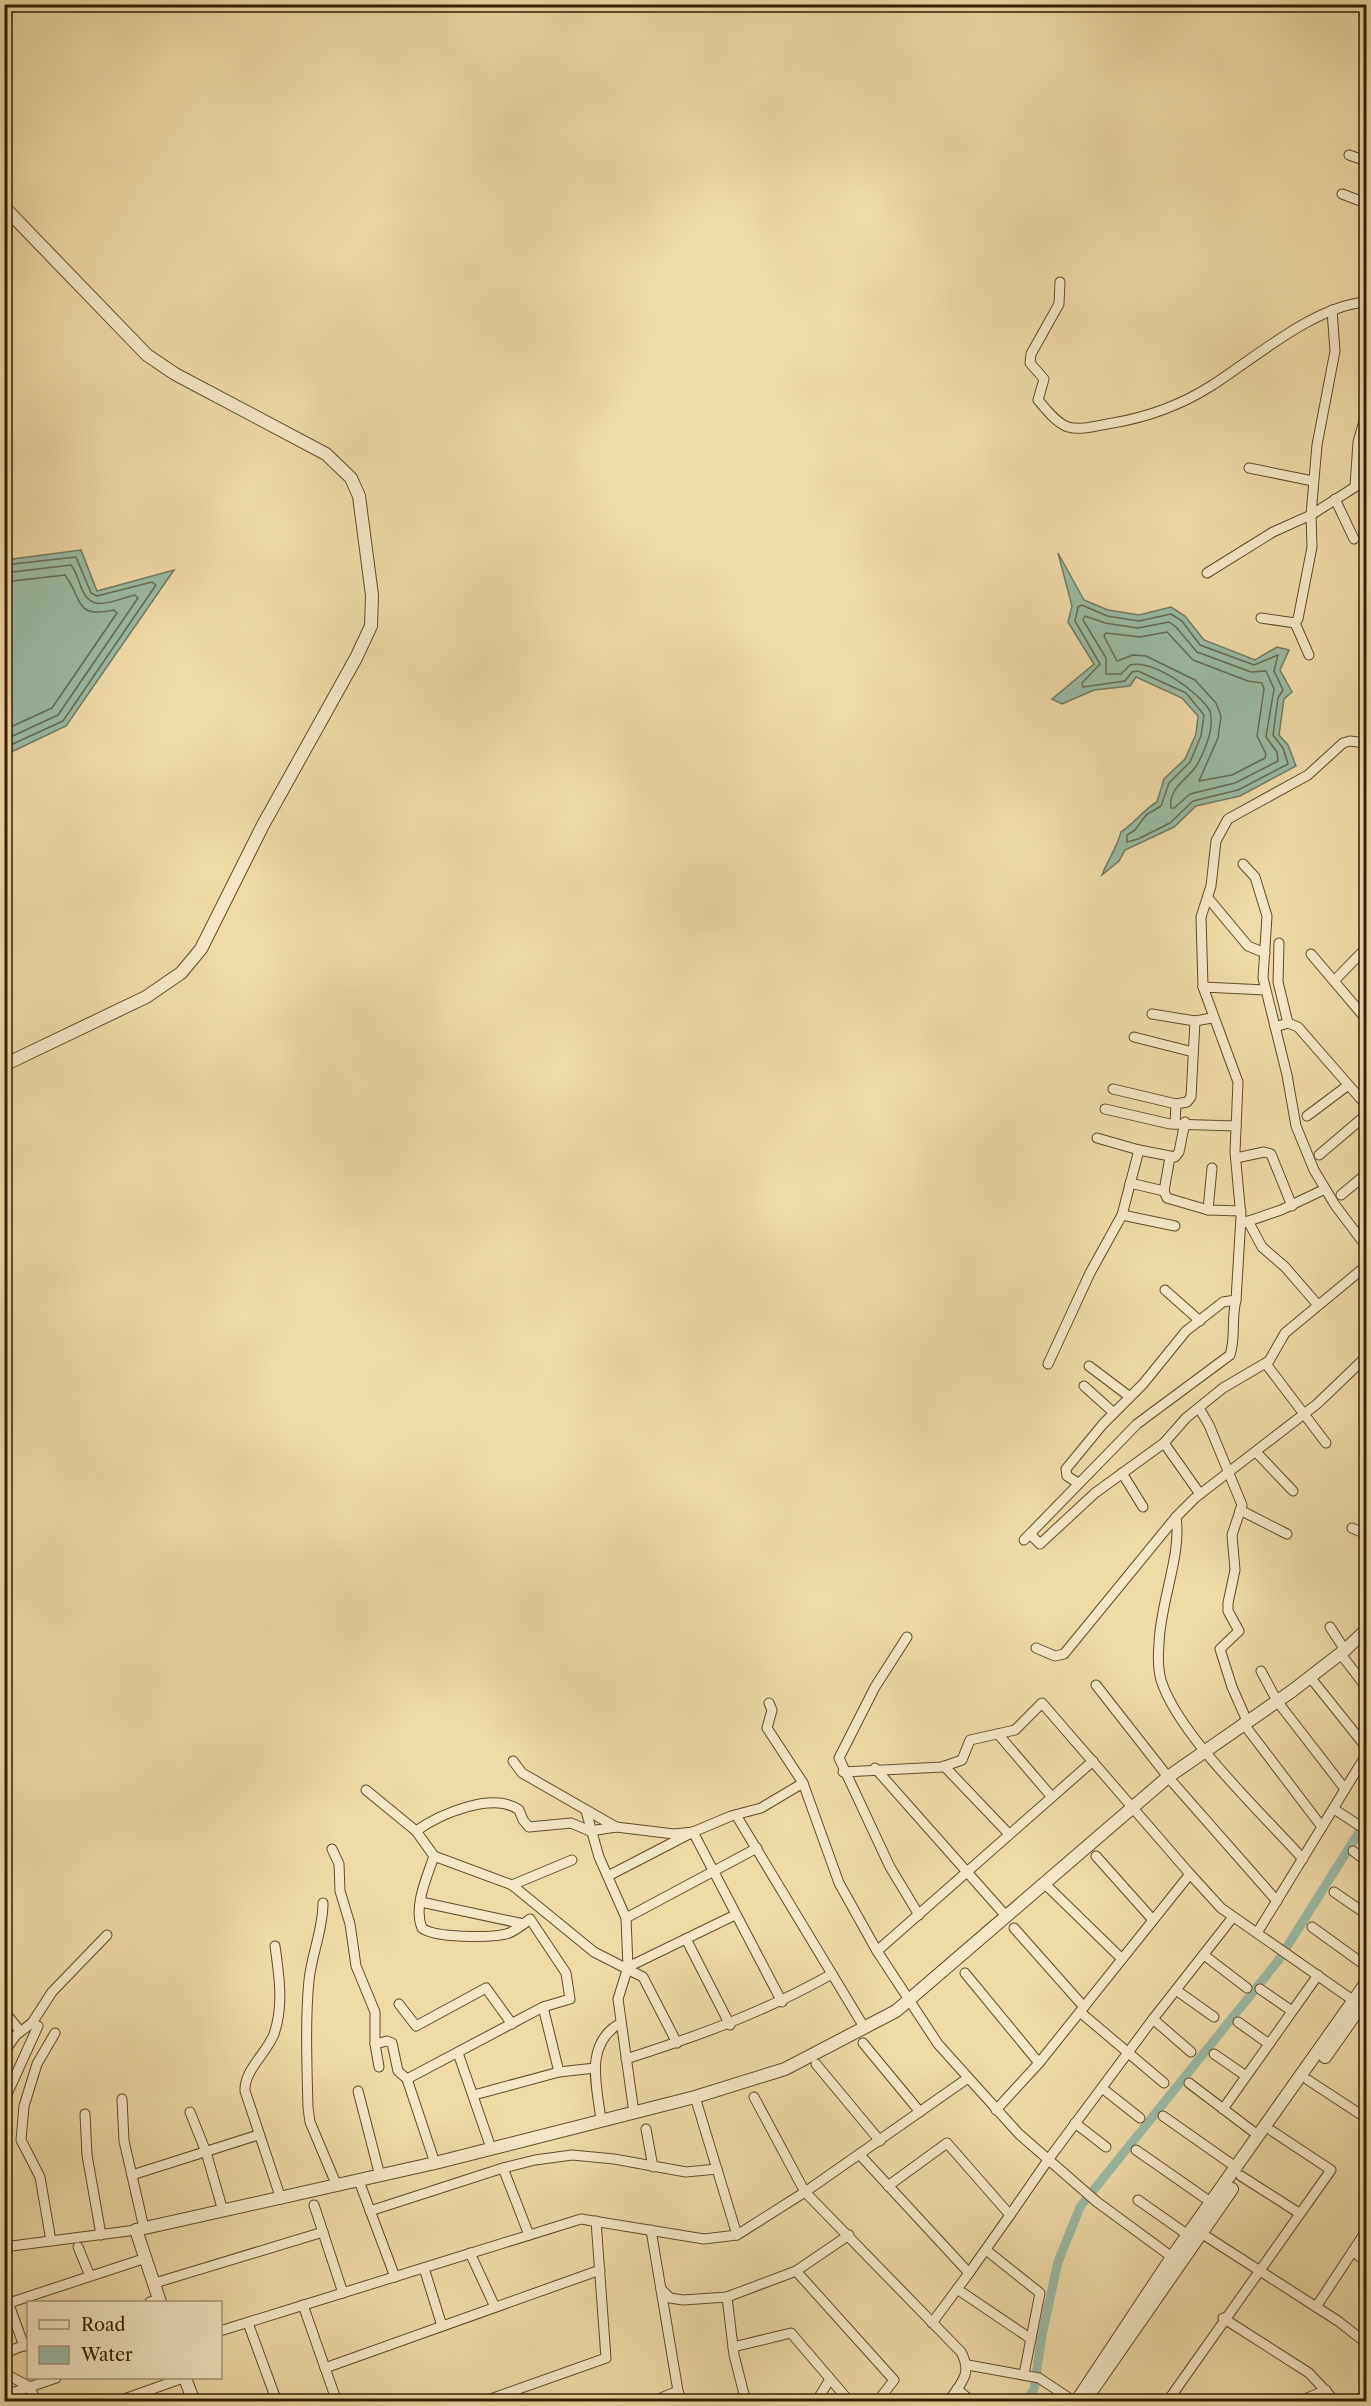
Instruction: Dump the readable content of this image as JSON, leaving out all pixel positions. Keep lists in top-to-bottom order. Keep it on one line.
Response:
{"legend":["Road","Water"]}
